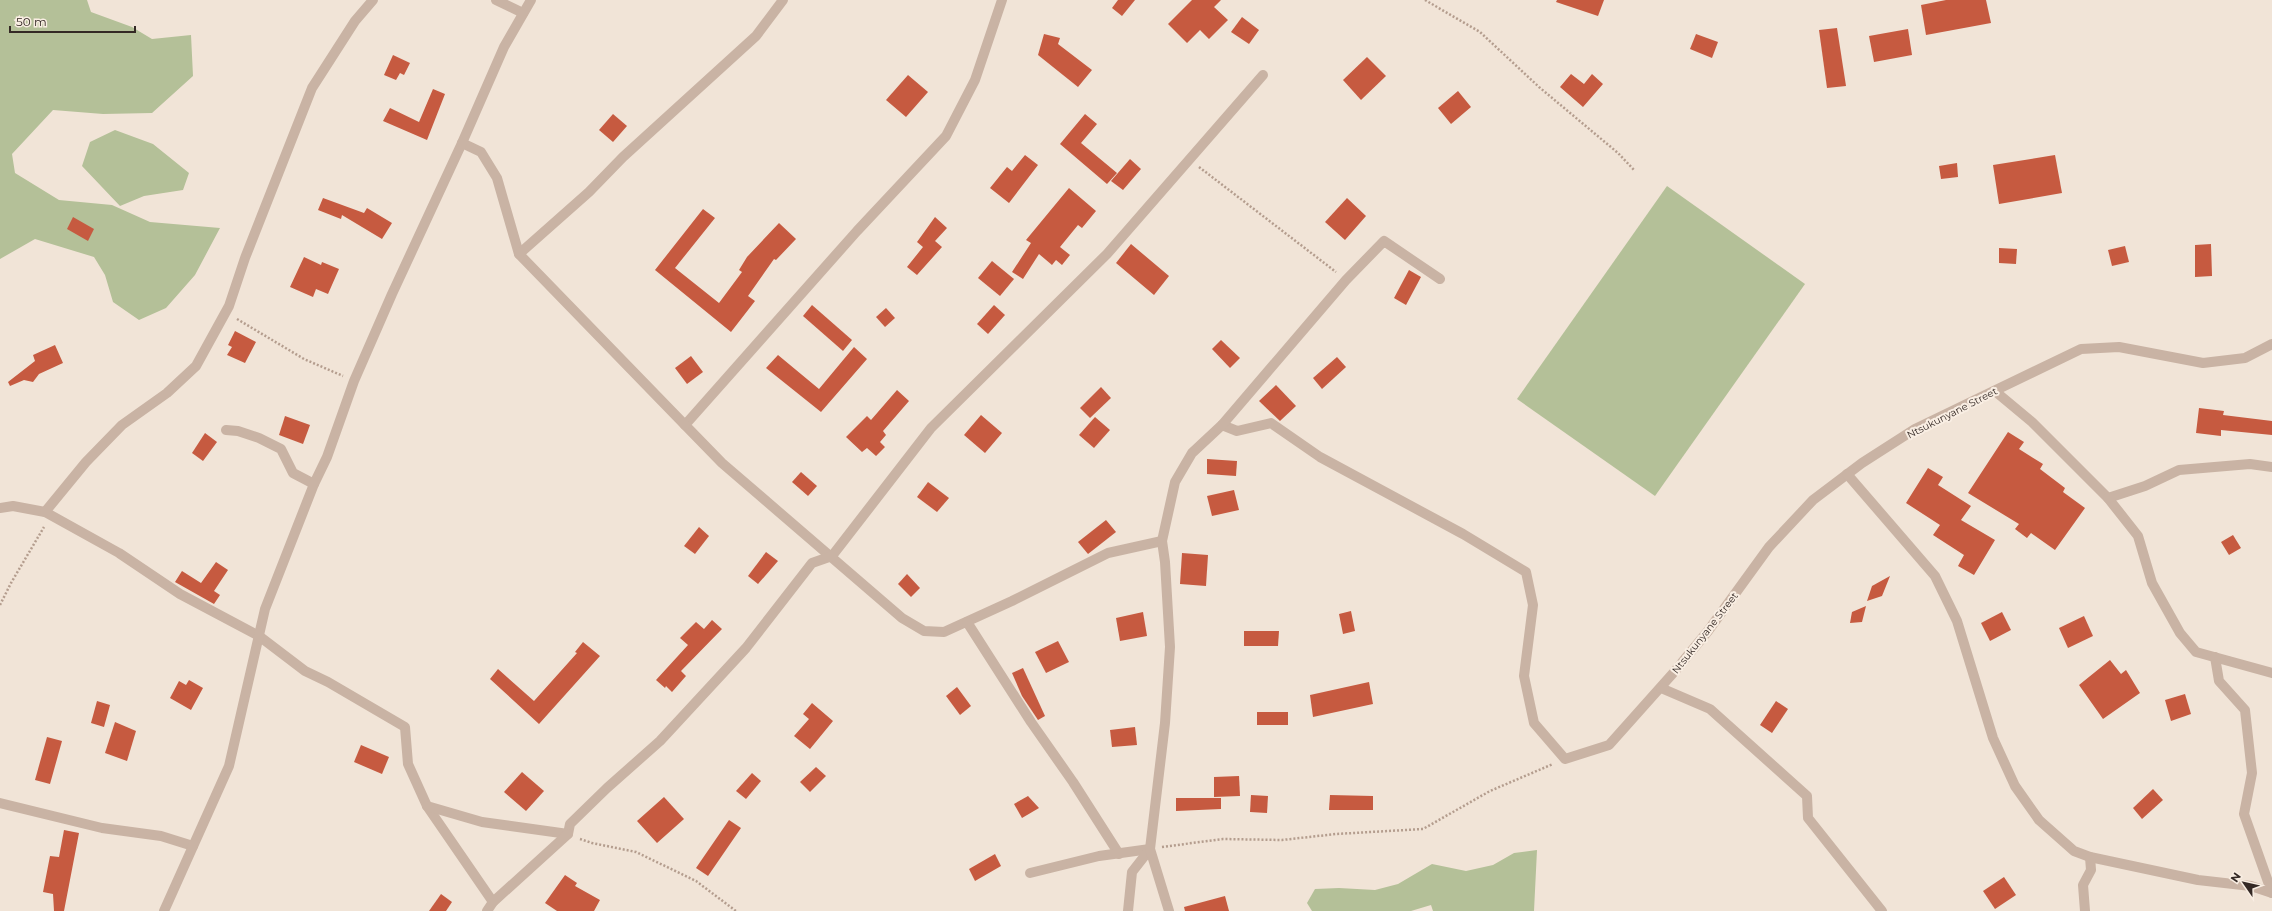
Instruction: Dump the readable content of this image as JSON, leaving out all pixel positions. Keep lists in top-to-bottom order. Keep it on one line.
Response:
{"streets":{"street":["Ntsukunyane Street"]},"scale_bar":"50 m","north":"top left"}
